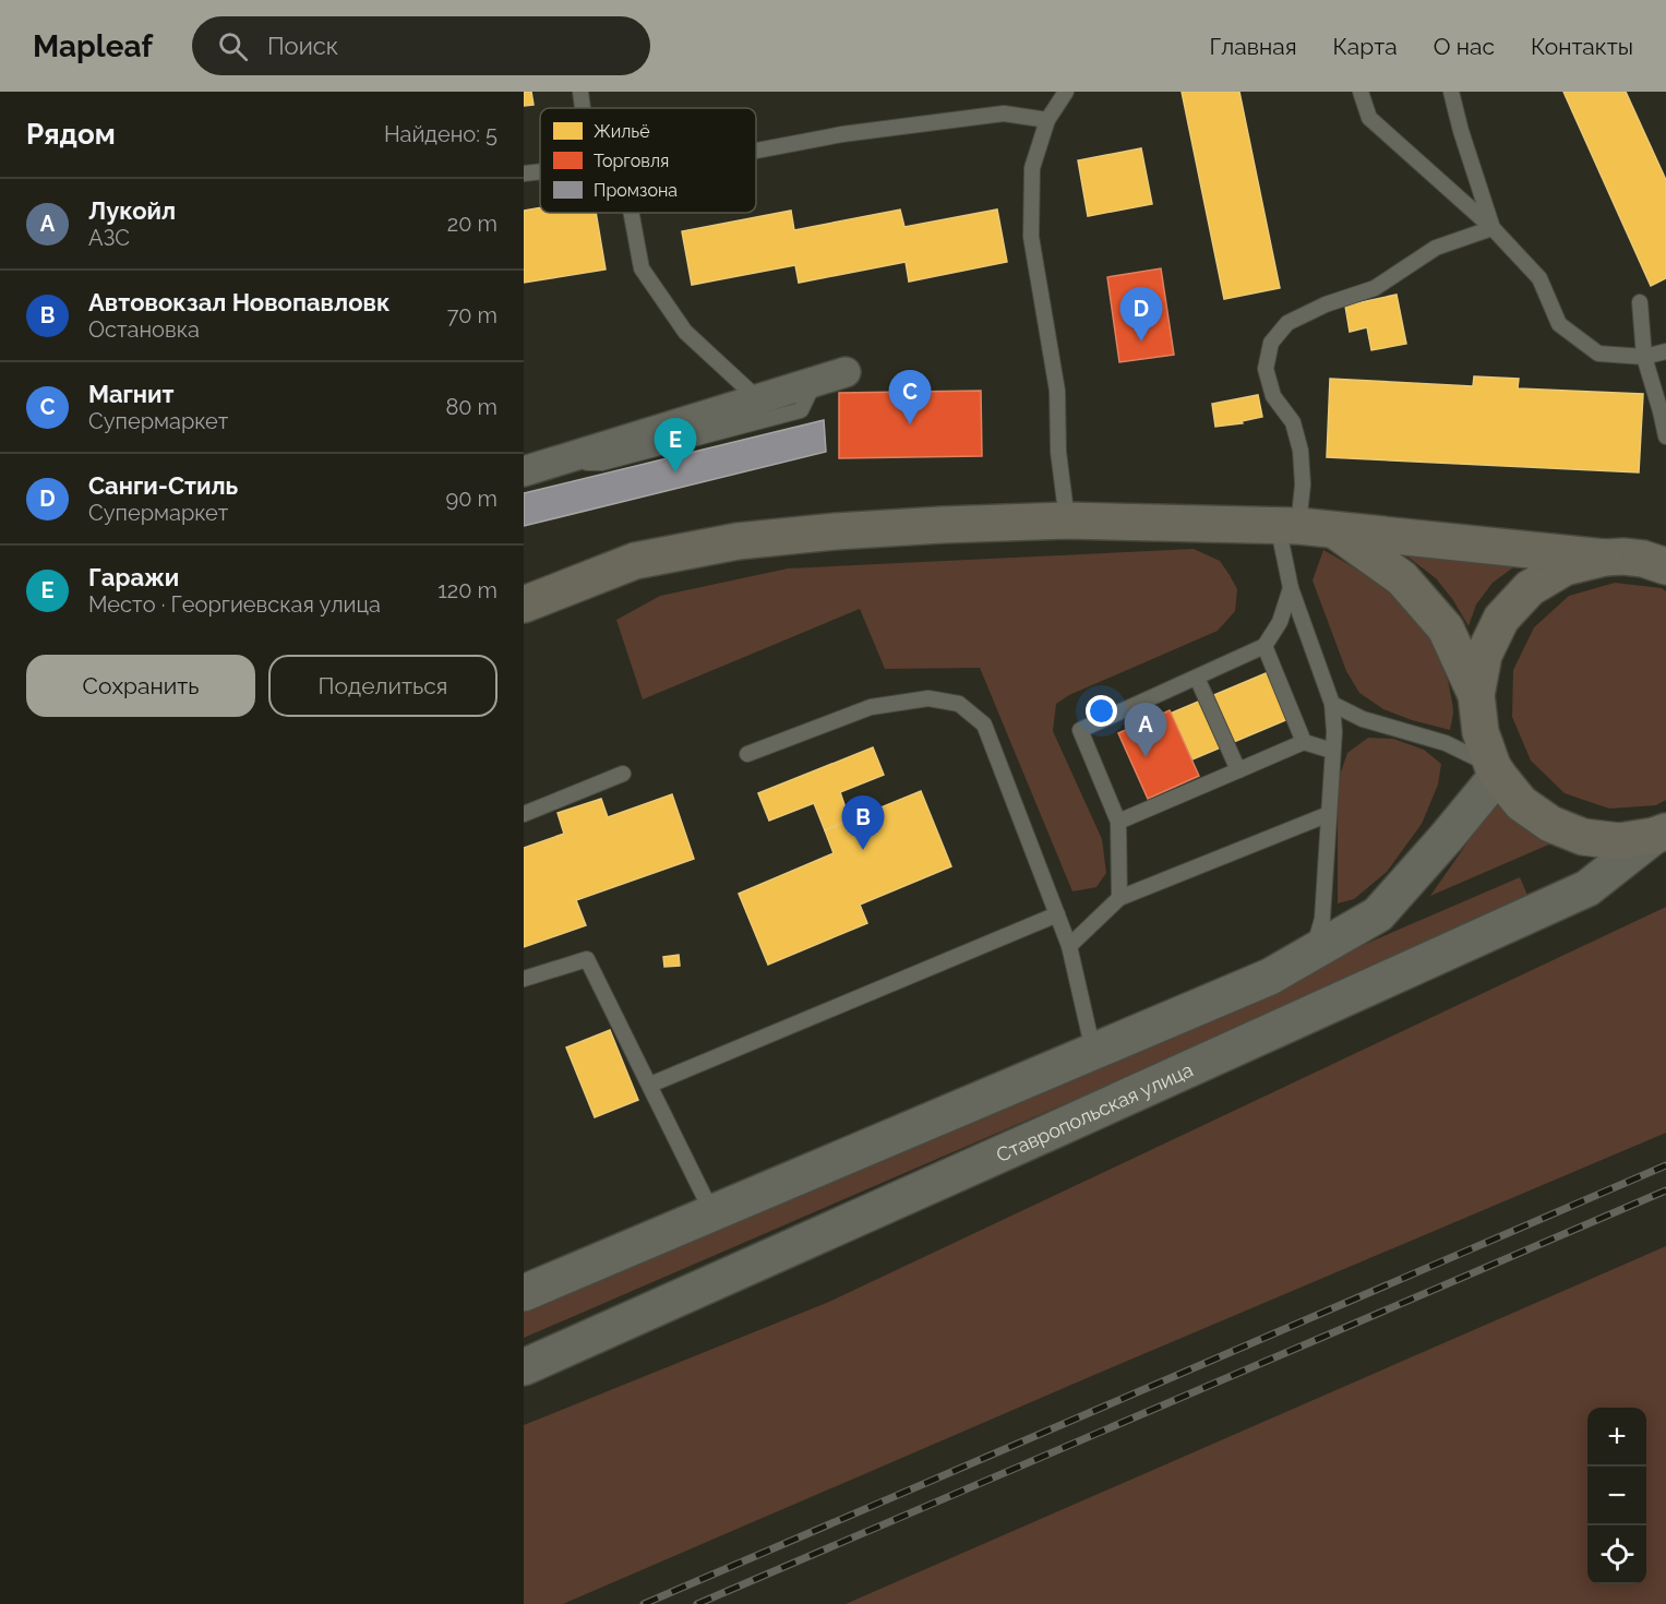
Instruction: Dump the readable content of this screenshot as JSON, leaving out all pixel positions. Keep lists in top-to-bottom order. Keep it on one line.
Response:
{"streets":{"main road":["Ставропольская улица"]},"legend":["Жильё","Торговля","Промзона"],"page":{"header":"Mapleaf","search":"Поиск","nav":["Главная","Карта","О нас","Контакты"],"heading":["Рядом","Найдено: 5"],"list":[{"mark":"A","name":"Лукойл","note":"АЗС","value":"20 m"},{"mark":"B","name":"Автовокзал Новопавловк","note":"Остановка","value":"70 m"},{"mark":"C","name":"Магнит","note":"Супермаркет","value":"80 m"},{"mark":"D","name":"Санги-Стиль","note":"Супермаркет","value":"90 m"},{"mark":"E","name":"Гаражи","note":"Место · Георгиевская улица","value":"120 m"}],"pins":["D","C","E","A","B"],"buttons":["Сохранить","Поделиться"],"map_buttons":["+","−"]}}
